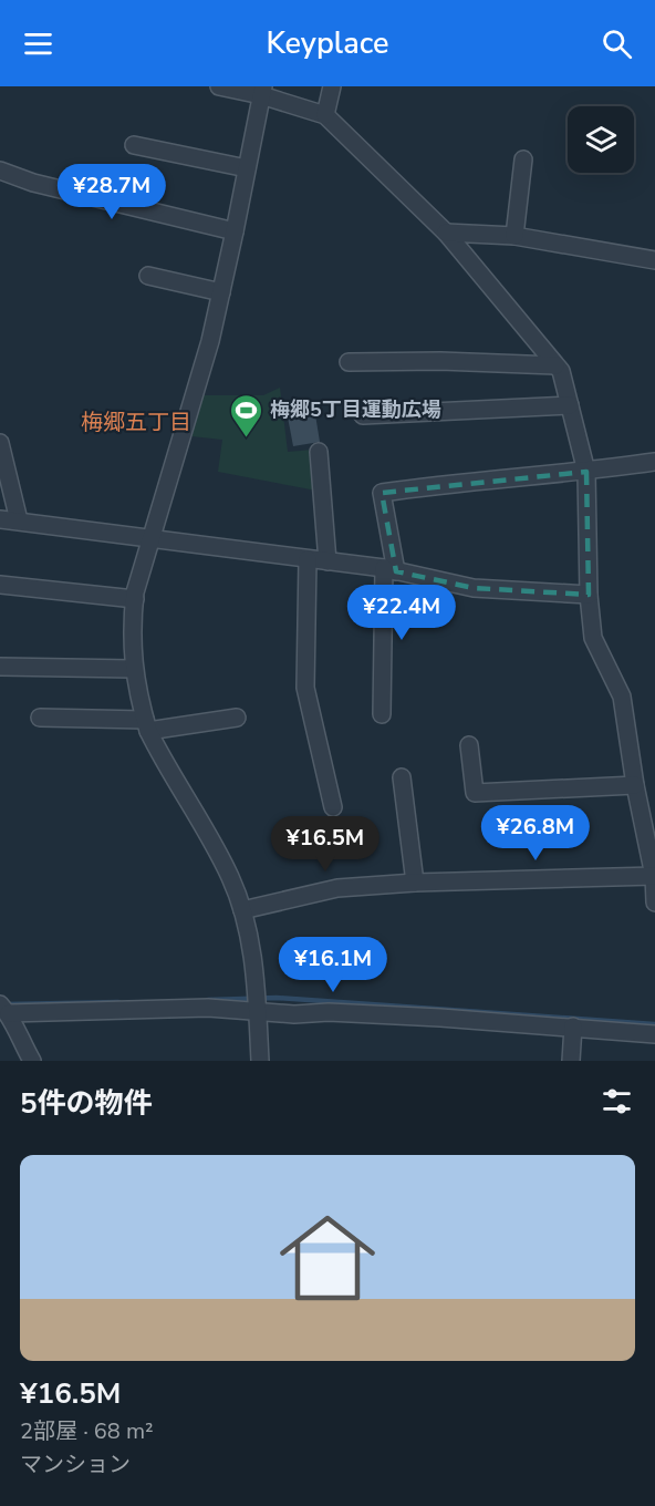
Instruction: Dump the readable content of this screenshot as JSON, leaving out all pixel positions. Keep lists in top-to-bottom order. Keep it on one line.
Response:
{"districts":["梅郷五丁目"],"places":{"sports":["梅郷5丁目運動広場"]},"page":{"header":"Keyplace","price":["¥28.7M","¥22.4M","¥26.8M","¥16.5M","¥16.1M"],"heading":"5件の物件","list":[{"name":"¥16.5M","note":"2部屋 · 68 m² · マンション"}]}}
